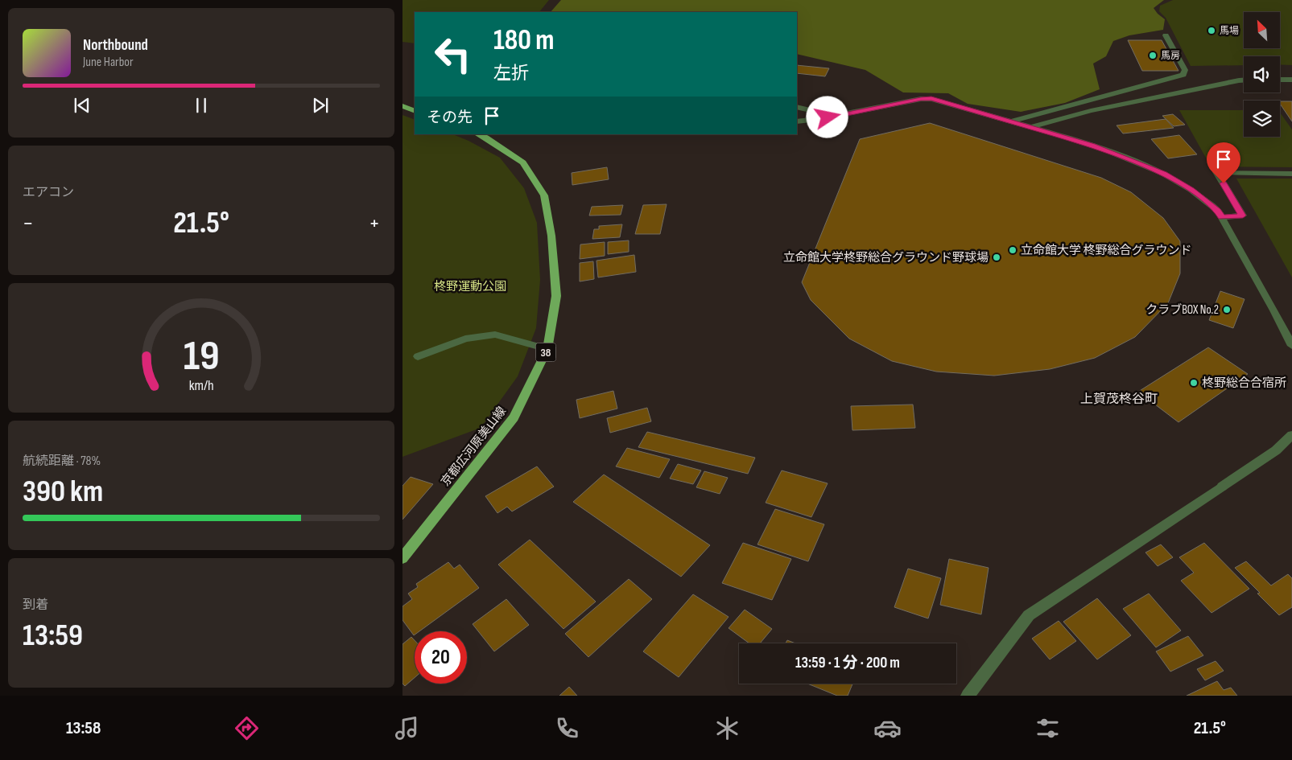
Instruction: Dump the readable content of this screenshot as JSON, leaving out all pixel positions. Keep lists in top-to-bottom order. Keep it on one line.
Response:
{"streets":{"main road":["38","京都広河原美山線"]},"districts":["上賀茂柊谷町"],"parks":["柊野運動公園"],"places":["馬場","馬房","立命館大学 柊野総合グラウンド","立命館大学柊野総合グラウンド野球場","クラブBOX No.2","柊野総合合宿所"],"north":"top left","page":{"turn":["180 m","左折"],"song":["Northbound","June Harbor"],"then":"その先","tile":["エアコン",["航続距離 · 78%","390 km"],["到着","13:59"]],"heat":["−","21.5°","+"],"limit":"20","trip":"13:59 · 1 分 · 200 m","tabs":["13:58","21.5°"],"gauge":["19","km/h"]}}
